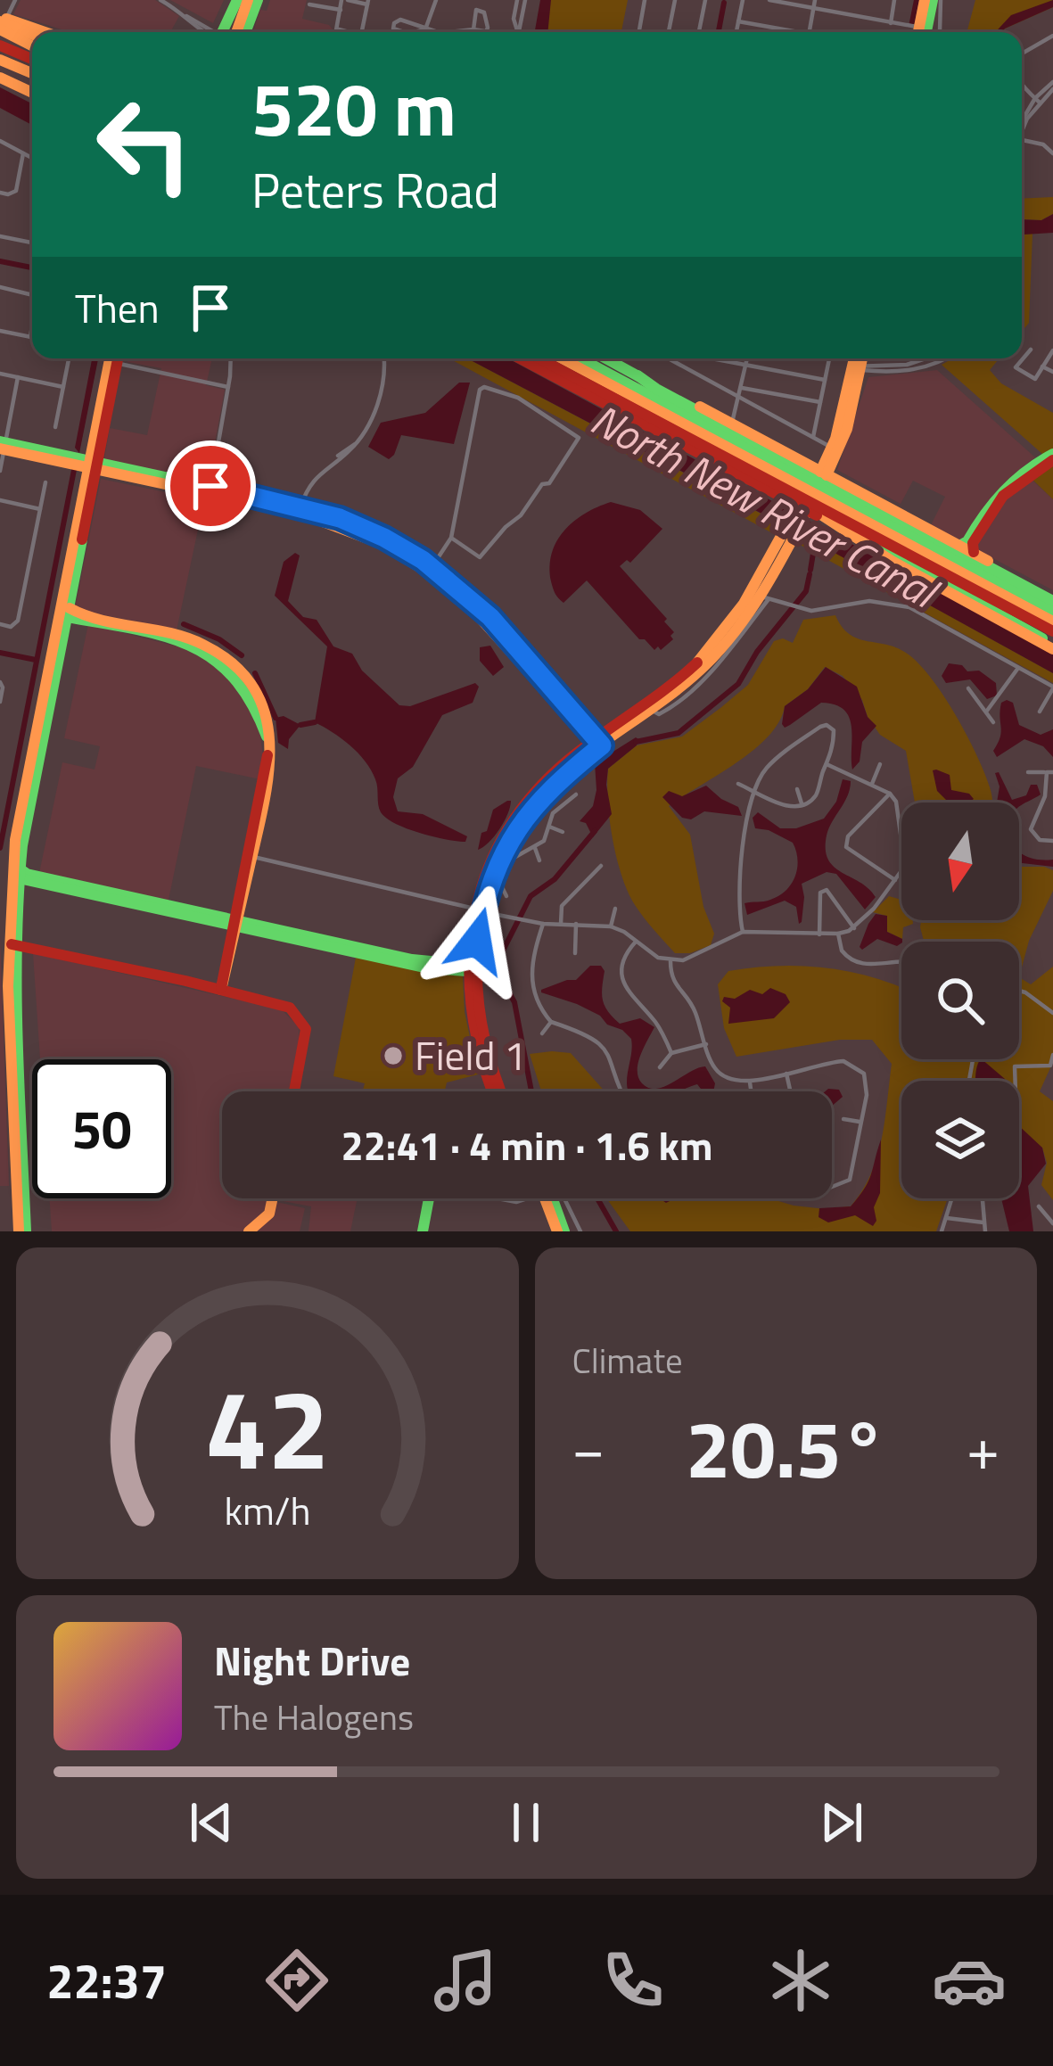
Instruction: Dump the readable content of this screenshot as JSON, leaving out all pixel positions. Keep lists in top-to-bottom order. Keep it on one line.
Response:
{"water":["North New River Canal"],"places":["Field 1"],"north":"bottom","page":{"turn":["520 m","Peters Road"],"then":"Then","limit":"50","trip":"22:41 · 4 min · 1.6 km","tile":"Climate","heat":["−","20.5°","+"],"song":["Night Drive","The Halogens"],"tabs":"22:37","gauge":["42","km/h"]}}
